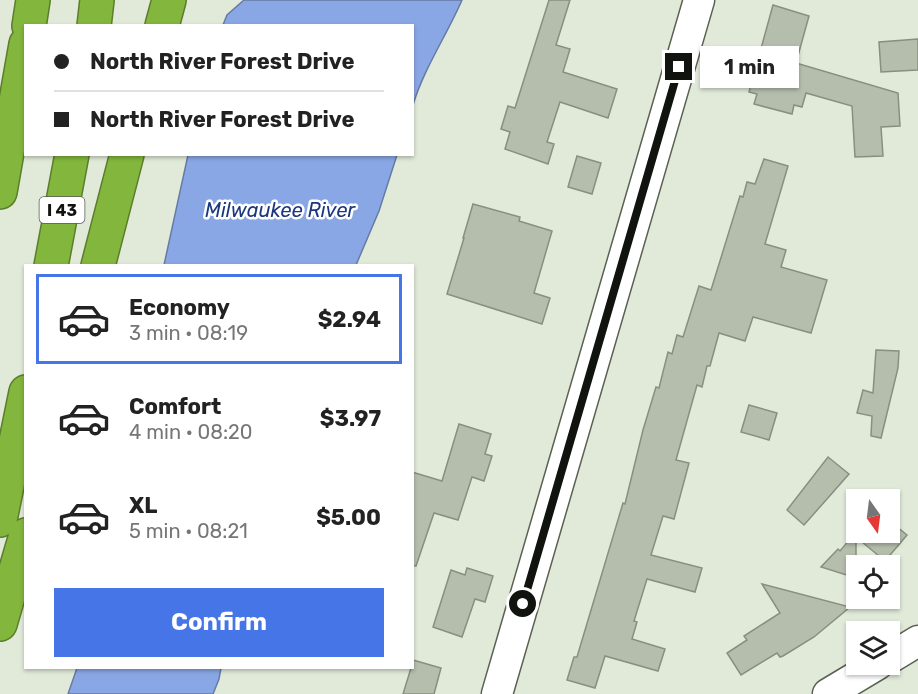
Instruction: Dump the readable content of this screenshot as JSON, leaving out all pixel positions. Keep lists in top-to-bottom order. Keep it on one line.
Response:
{"streets":{"highway":["I 43"]},"water":["Milwaukee River"],"north":"bottom","page":{"banner":["North River Forest Drive","North River Forest Drive"],"bubble":"1 min","list":[{"name":"Economy","note":"3 min · 08:19","value":"$2.94"},{"name":"Comfort","note":"4 min · 08:20","value":"$3.97"},{"name":"XL","note":"5 min · 08:21","value":"$5.00"}],"buttons":"Confirm"}}
